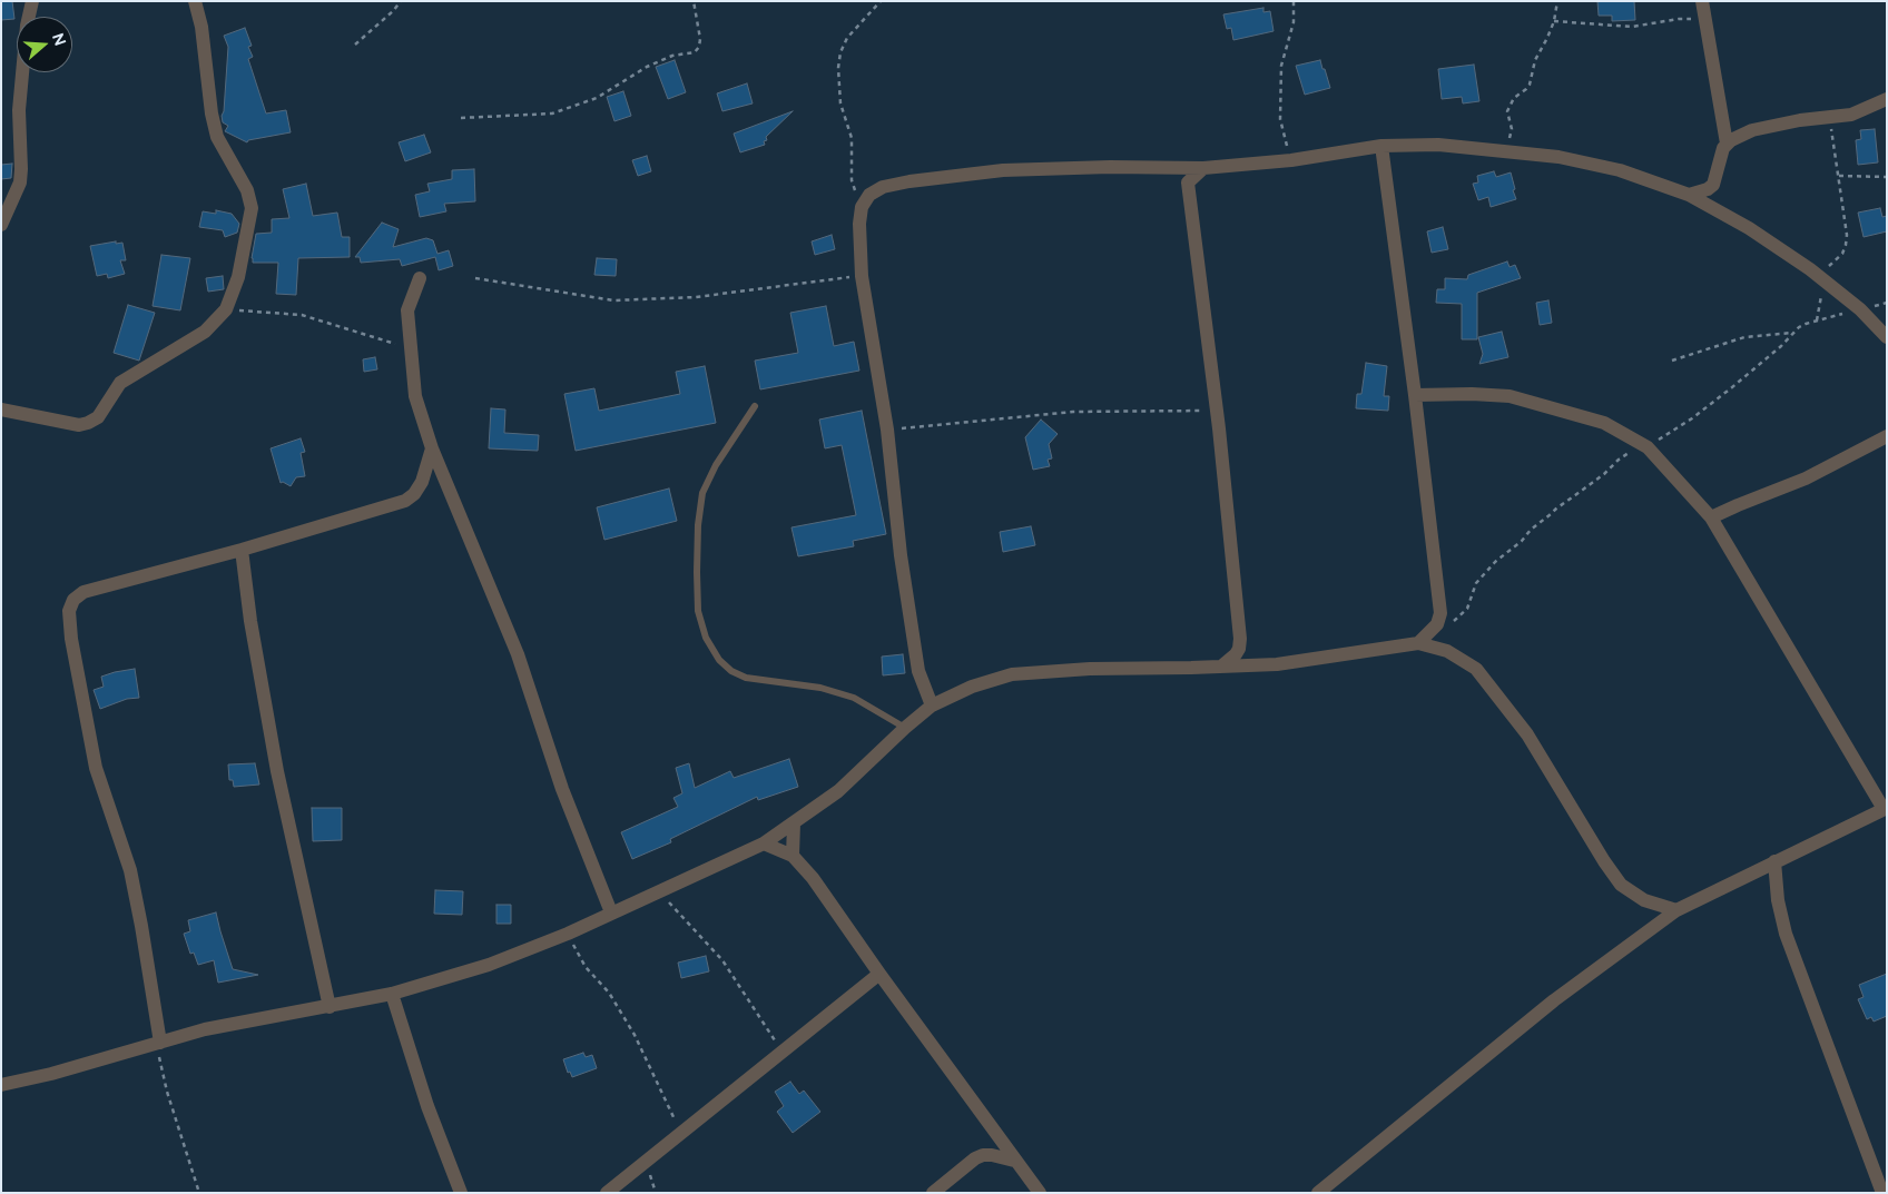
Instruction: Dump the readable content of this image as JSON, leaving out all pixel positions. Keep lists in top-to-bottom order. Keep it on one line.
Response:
{"north":"right"}
